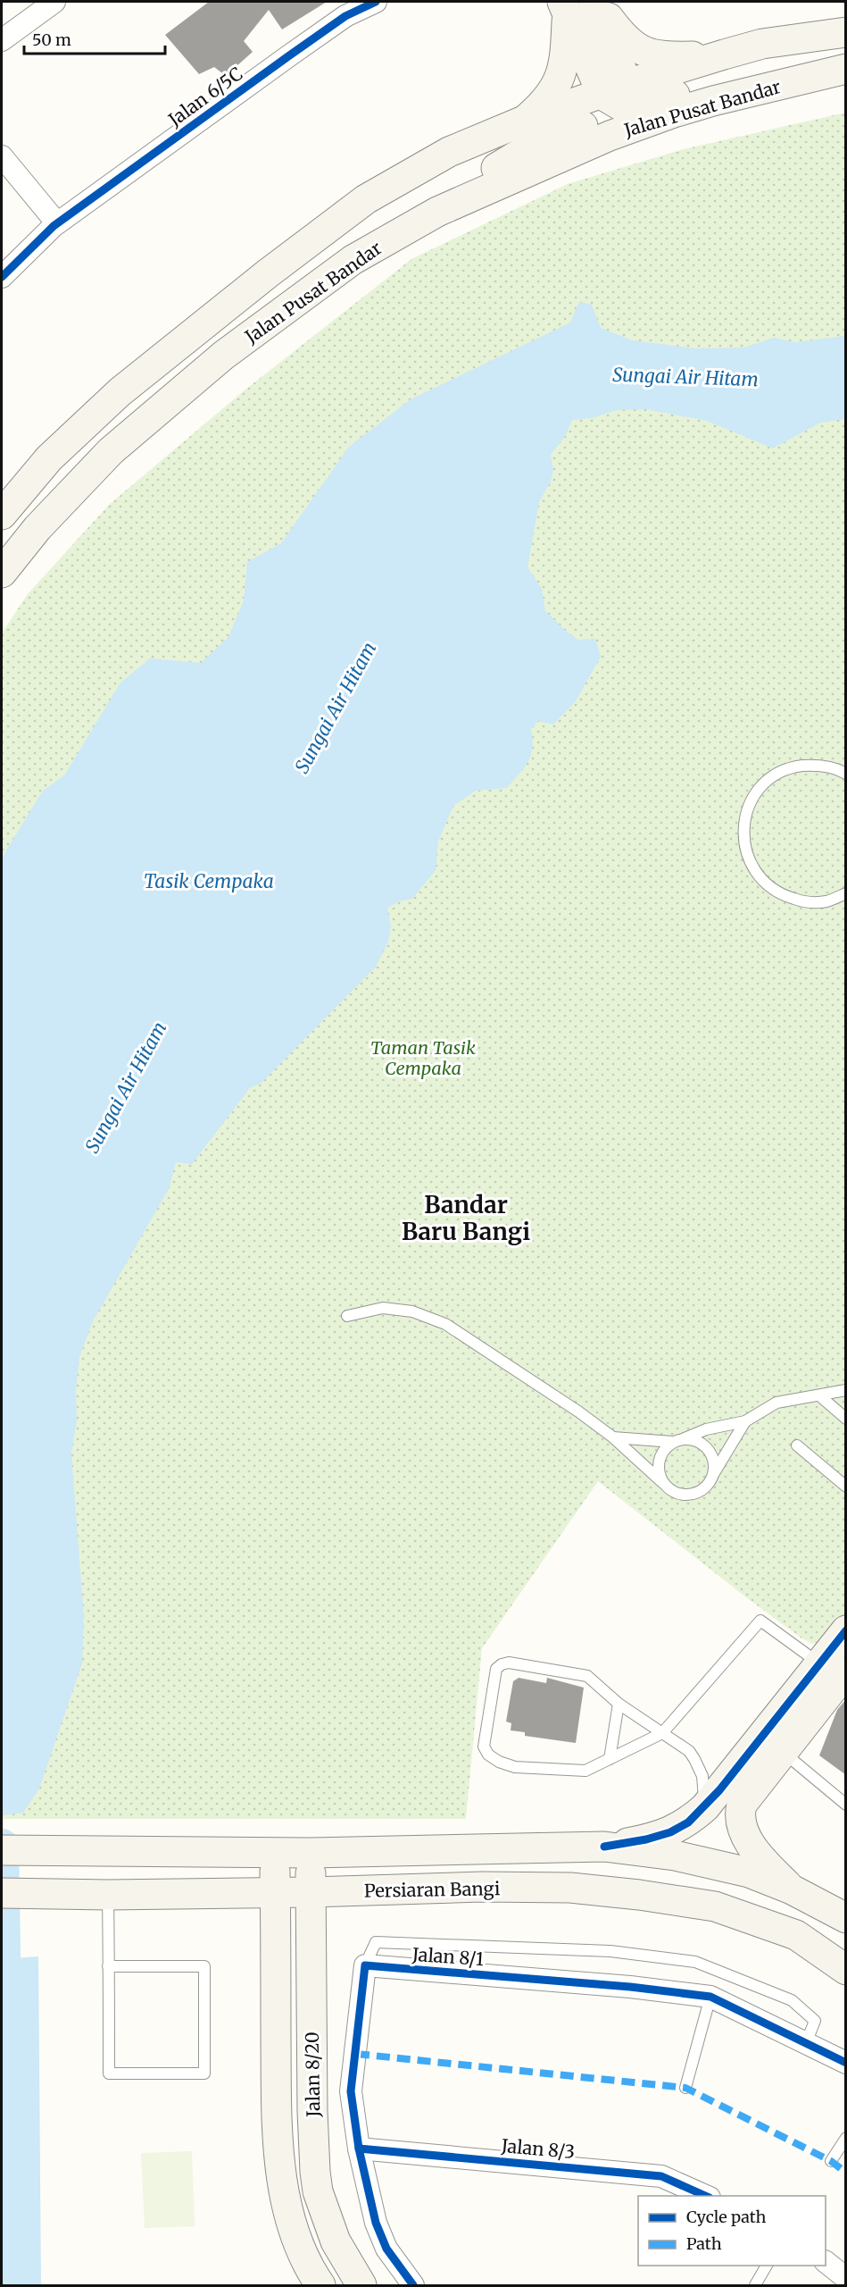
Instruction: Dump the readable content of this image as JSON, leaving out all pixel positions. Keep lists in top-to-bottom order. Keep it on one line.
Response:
{"streets":{"main road":["Jalan Pusat Bandar","Persiaran Bangi","Jalan 8/20"],"street":["Jalan 6/5C","Jalan 8/1","Jalan 8/3"]},"crossings":[["Persiaran Bangi","Jalan 8/20"]],"districts":["Bandar Baru Bangi"],"water":["Sungai Air Hitam","Tasik Cempaka"],"parks":["Taman Tasik Cempaka"],"legend":["Cycle path","Path"],"scale_bar":"50 m"}
